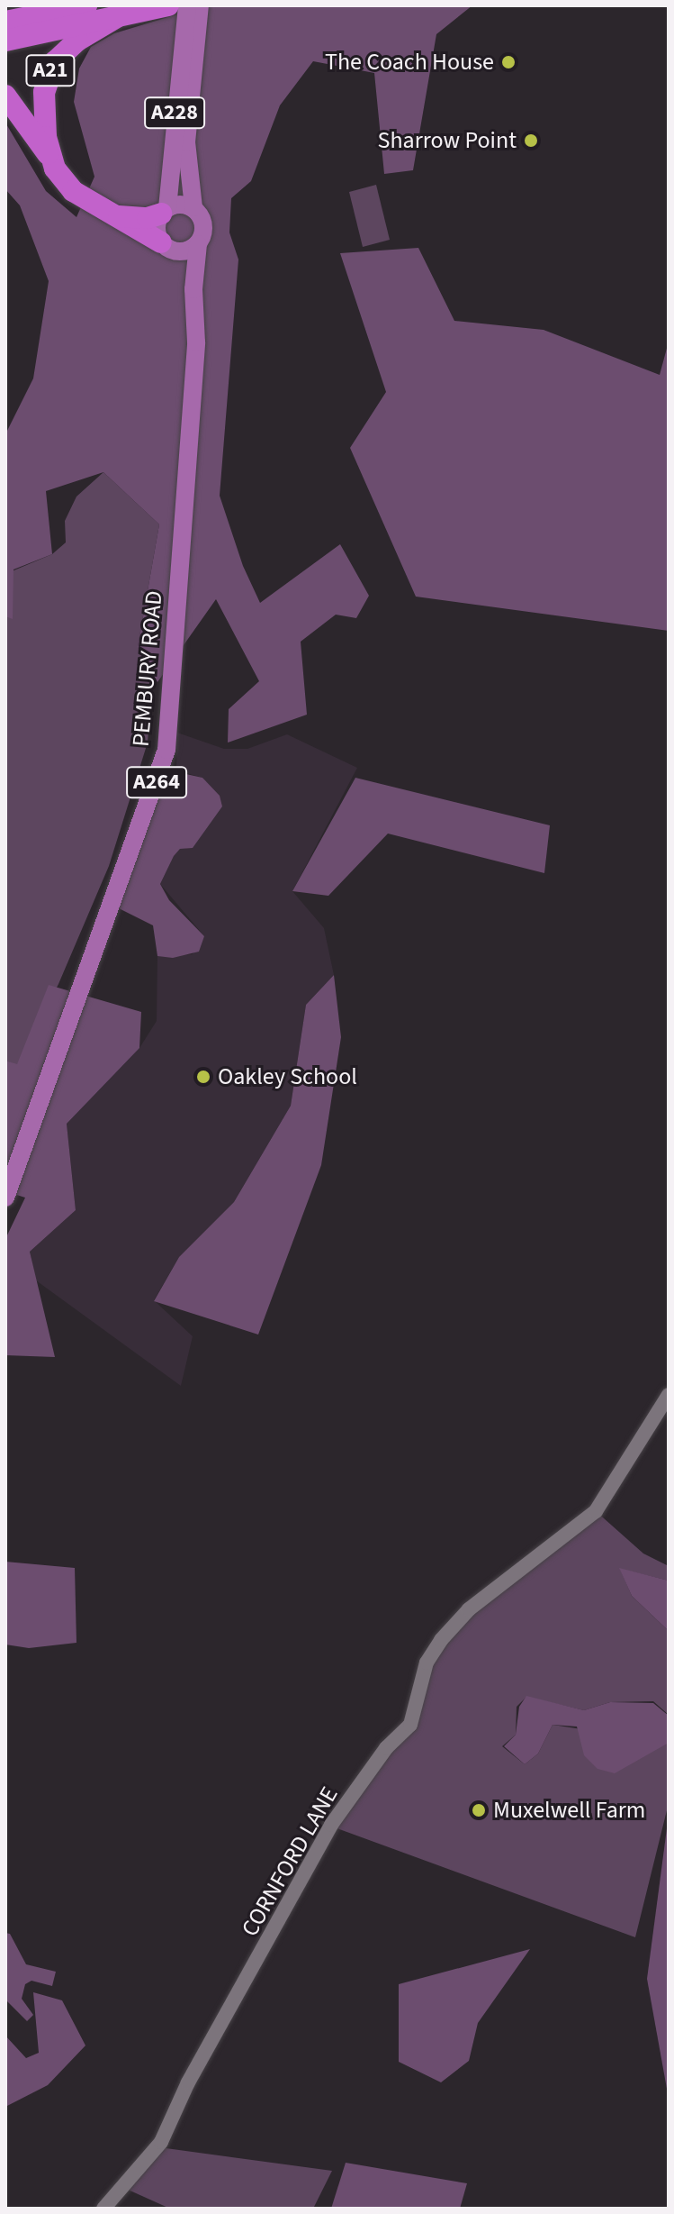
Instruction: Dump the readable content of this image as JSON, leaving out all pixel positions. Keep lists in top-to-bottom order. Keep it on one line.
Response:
{"streets":{"highway":["A21"],"main road":["A228","PEMBURY ROAD","A264"],"street":["CORNFORD LANE"]},"crossings":[["A21","A228"],["A21","PEMBURY ROAD"],["A228","PEMBURY ROAD"]],"places":["The Coach House","Sharrow Point","Oakley School","Muxelwell Farm"]}
